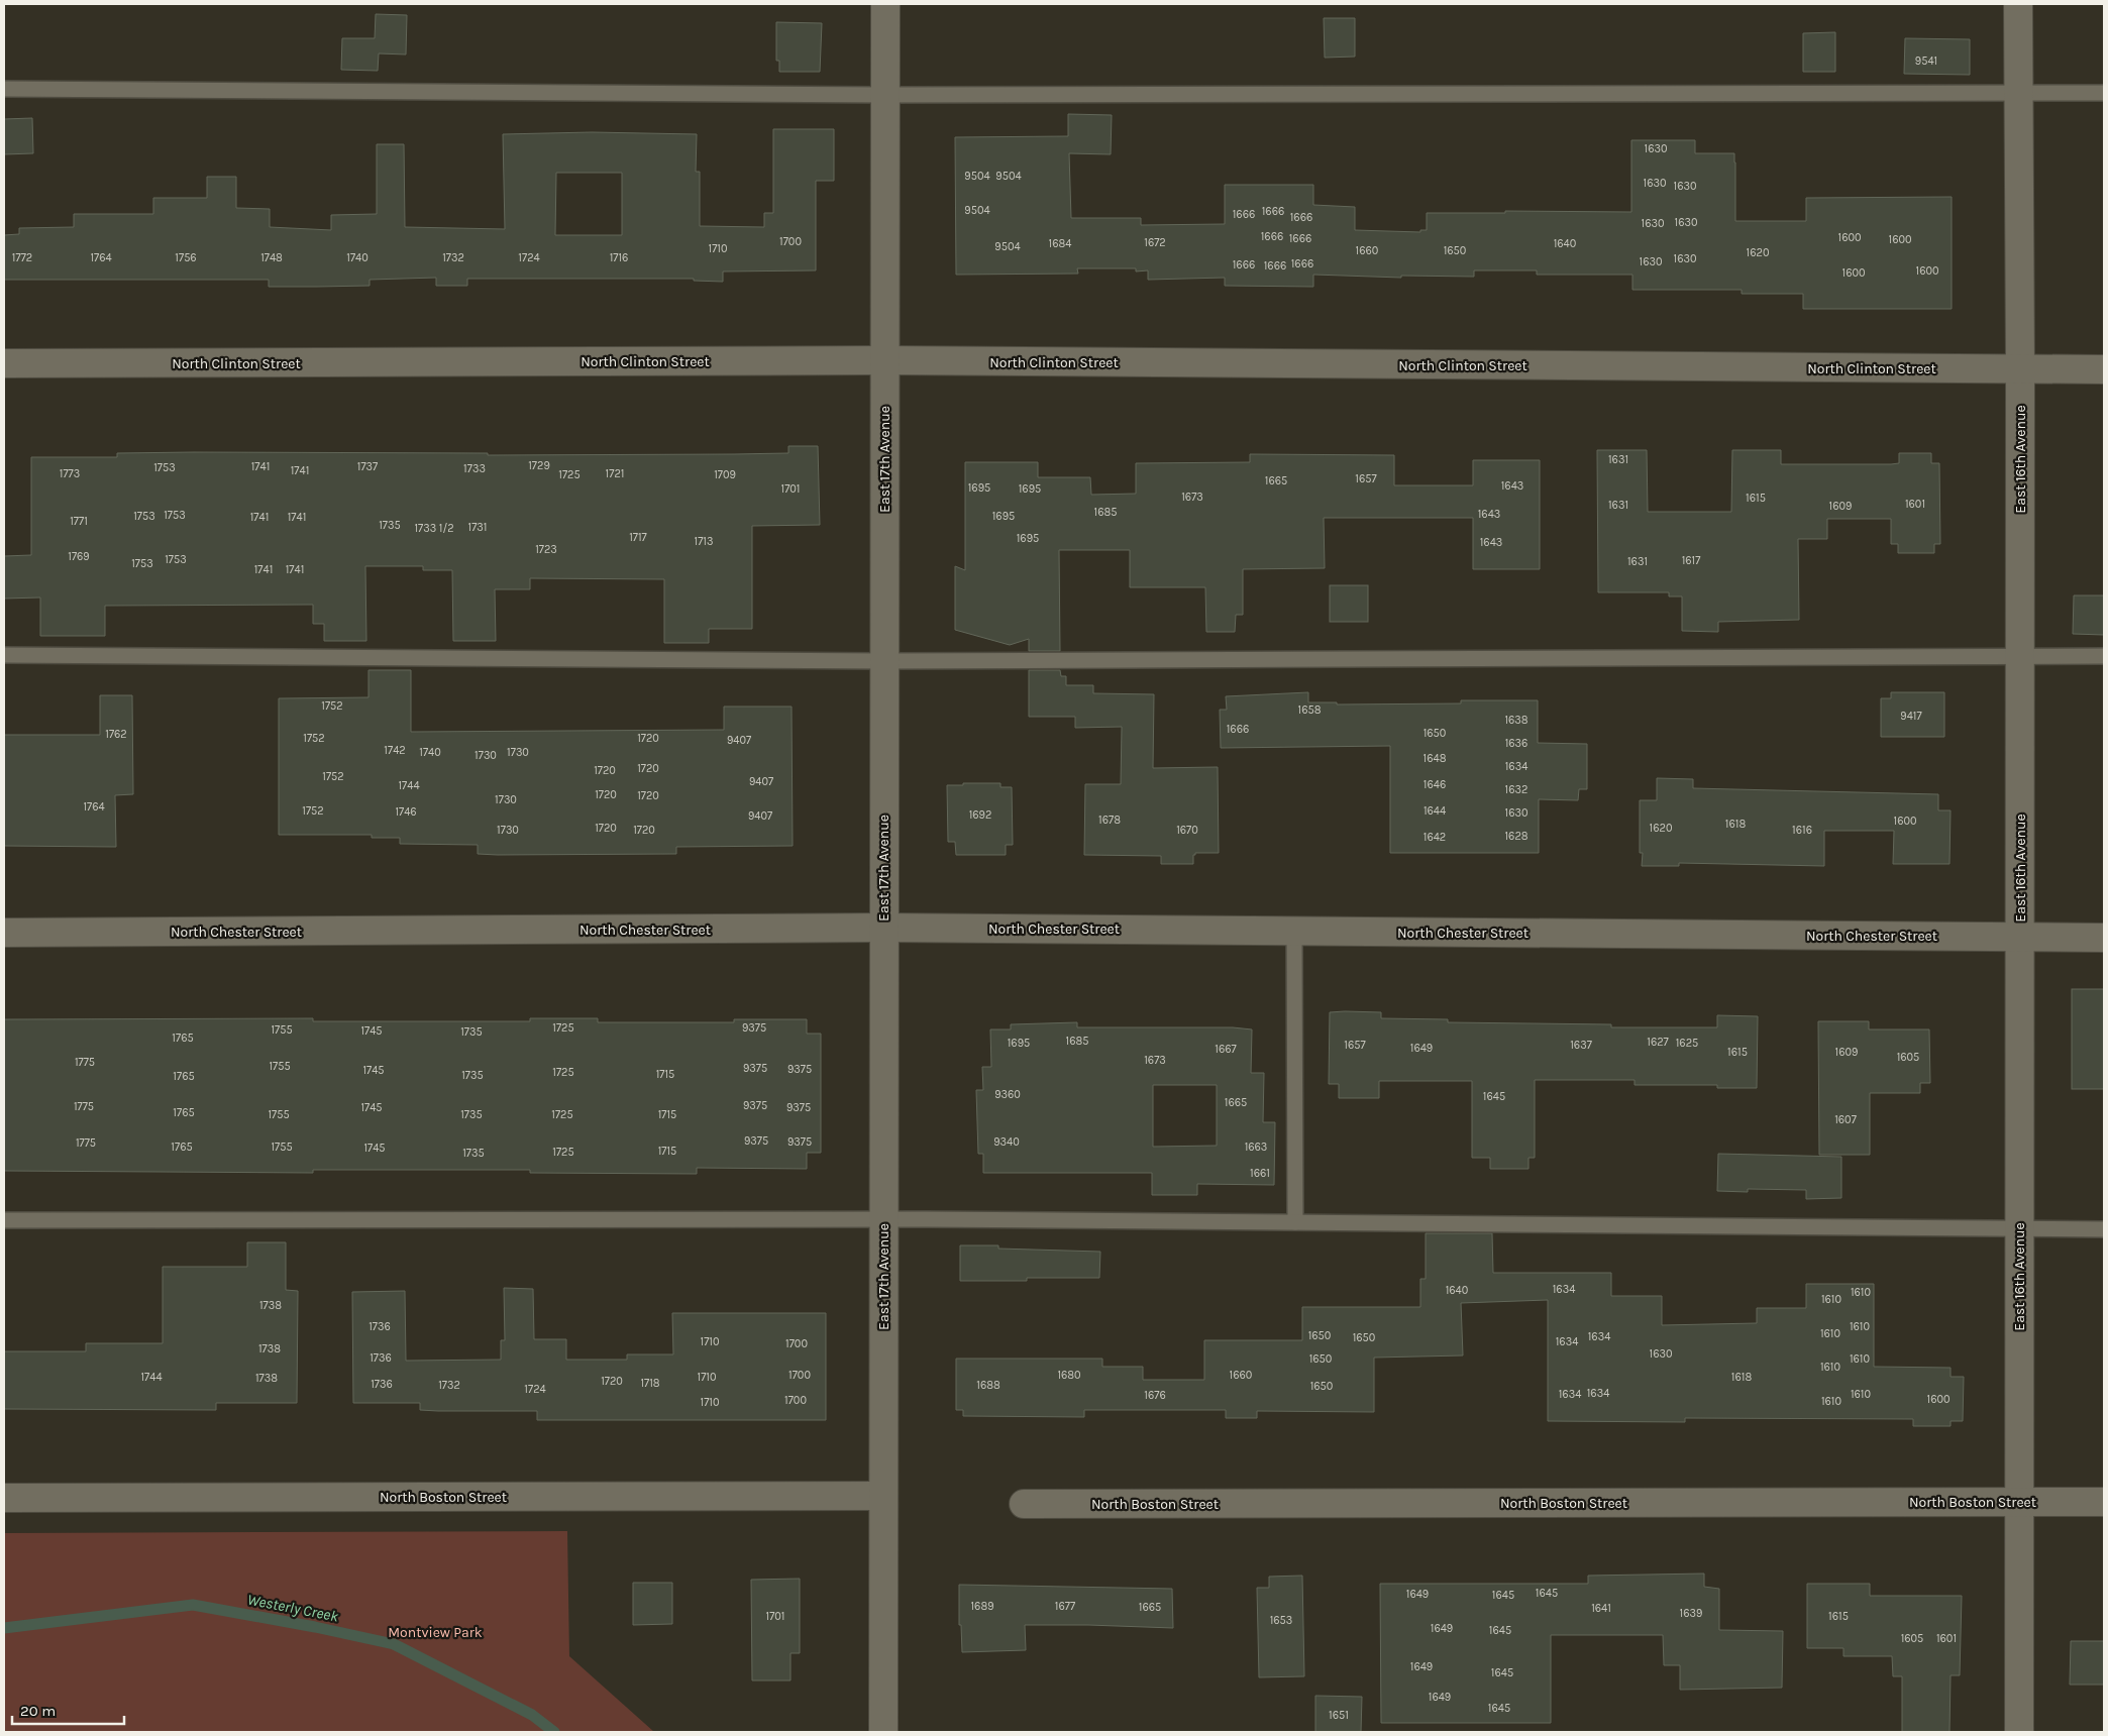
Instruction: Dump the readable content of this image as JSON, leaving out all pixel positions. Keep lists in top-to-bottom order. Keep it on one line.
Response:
{"streets":{"street":["North Clinton Street","East 17th Avenue","East 16th Avenue","North Chester Street","North Boston Street"]},"crossings":[["North Clinton Street","East 17th Avenue"],["North Clinton Street","East 16th Avenue"],["East 17th Avenue","North Chester Street"],["East 17th Avenue","North Boston Street"],["East 16th Avenue","North Chester Street"],["East 16th Avenue","North Boston Street"]],"water":["Westerly Creek"],"parks":["Montview Park"],"house_numbers":["9541","1630","9504","9504","1630","1630","9504","1666","1666","1666","1630","1630","1666","1600","1666","1600","1700","1672","1684","1640","9504","1710","1660","1650","1620","1772","1764","1756","1748","1740","1732","1724","1716","1630","1630","1666","1666","1666","1600","1600","1631","1729","1741","1737","1753","1733","1741","1773","1721","1725","1709","1657","1665","1643","1695","1701","1695","1673","1615","1601","1631","1609","1685","1643","1753","1753","1695","1741","1741","1771","1735","1731","1733 1/2","1717","1695","1713","1643","1723","1769","1753","1617","1631","1753","1741","1741","1752","1658","9417","1638","1666","1650","1762","1752","1720","9407","1636","1742","1740","1730","1730","1648","1634","1720","1720","1752","9407","1646","1744","1632","1720","1720","1730","1764","1752","1644","1746","1630","1692","9407","1678","1600","1618","1720","1620","1730","1720","1670","1616","1628","1642","1725","9375","1755","1745","1735","1765","1685","1627","1695","1625","1657","1637","1649","1667","1615","1609","1605","1673","1775","1755","9375","9375","1745","1725","1715","1735","1765","9360","1645","1665","9375","1775","1745","9375","1765","1755","1735","1725","1715","1607","9375","9375","9340","1775","1765","1755","1663","1745","1715","1725","1735","1661","1634","1640","1610","1610","1738","1736","1610","1610","1650","1634","1650","1710","1634","1700","1738","1630","1736","1650","1610","1610","1700","1680","1660","1744","1710","1618","1738","1720","1718","1736","1732","1688","1650","1724","1634","1634","1610","1676","1600","1700","1610","1710","1645","1649","1645","1689","1677","1665","1641","1639","1701","1615","1653","1649","1645","1605","1601","1649","1645","1649","1645","1651"],"scale_bar":"20 m"}
